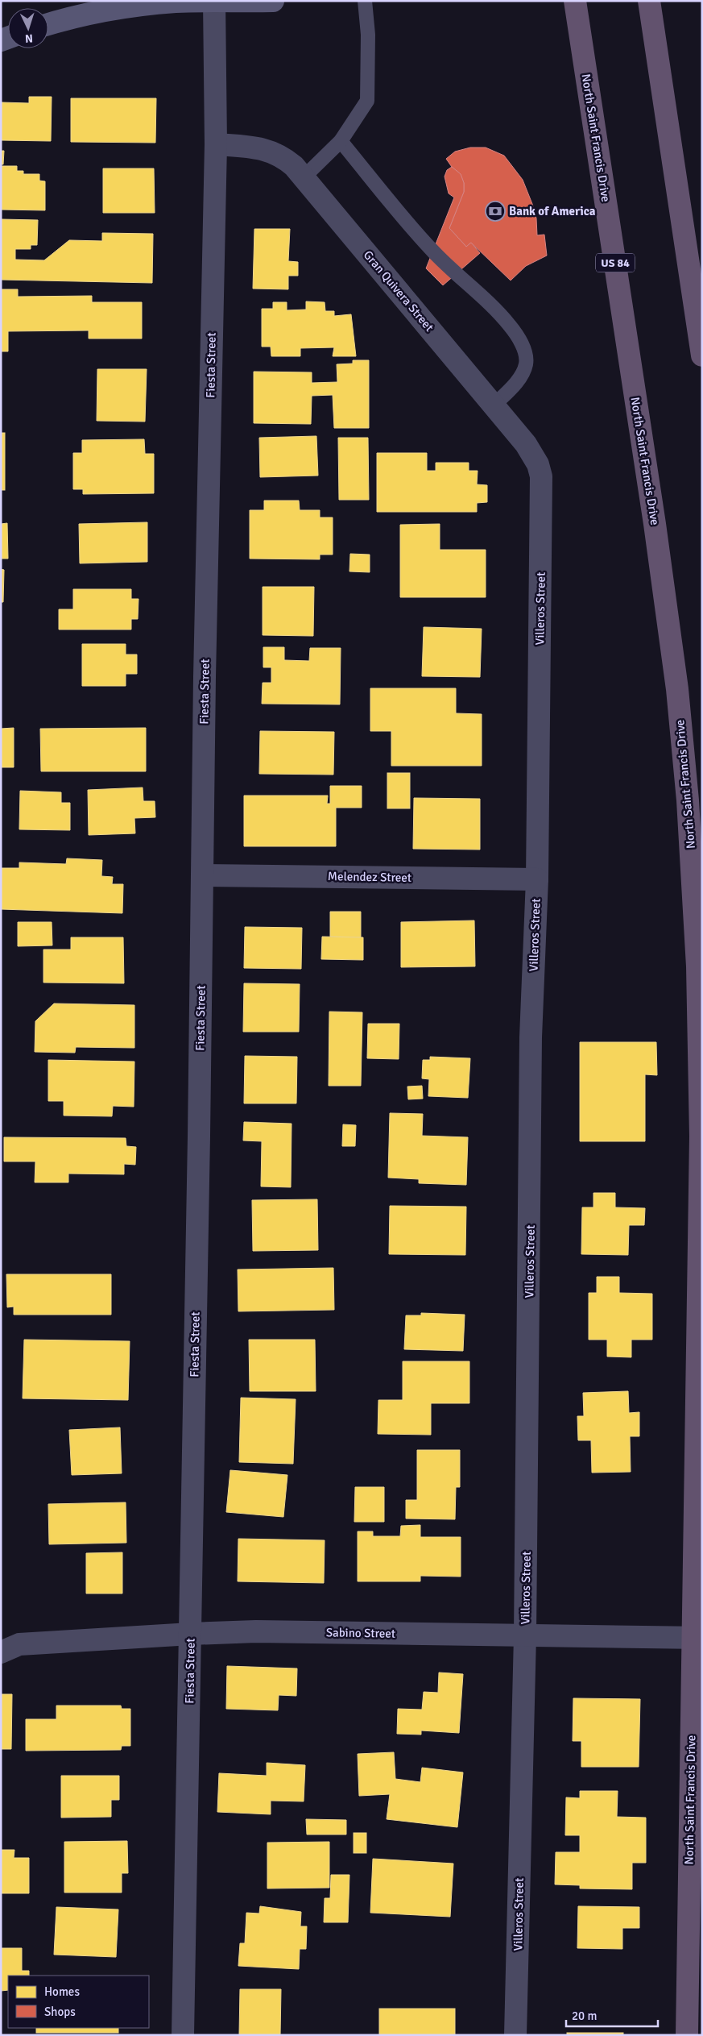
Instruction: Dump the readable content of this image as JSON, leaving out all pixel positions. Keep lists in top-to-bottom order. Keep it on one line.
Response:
{"streets":{"highway":["North Saint Francis Drive","US 84"],"street":["Gran Quivera Street","Fiesta Street","Villeros Street","Melendez Street","Sabino Street"]},"crossings":[["North Saint Francis Drive","Sabino Street"],["Gran Quivera Street","Fiesta Street"],["Gran Quivera Street","Villeros Street"],["Fiesta Street","Melendez Street"],["Fiesta Street","Sabino Street"],["Villeros Street","Melendez Street"],["Villeros Street","Sabino Street"]],"places":{"bank":["Bank of America"]},"legend":["Homes","Shops"],"scale_bar":"20 m","north":"bottom"}
